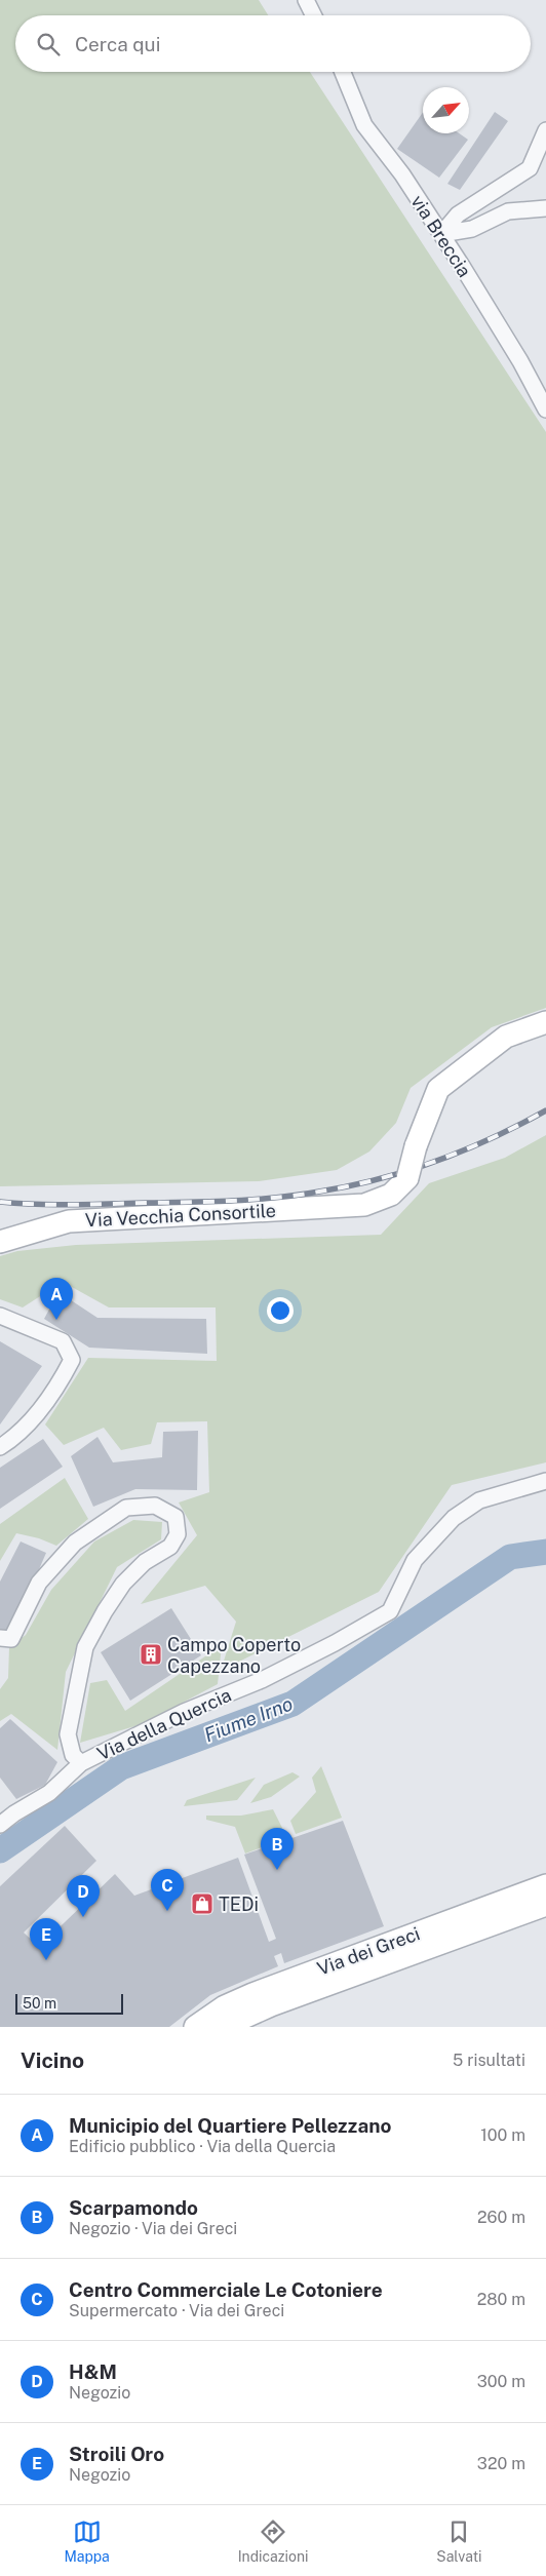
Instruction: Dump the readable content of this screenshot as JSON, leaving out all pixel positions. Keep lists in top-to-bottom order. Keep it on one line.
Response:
{"streets":{"main road":["Via Vecchia Consortile","Via dei Greci"],"street":["via Breccia","Via della Quercia"]},"water":["Fiume Irno"],"places":{"building":["Campo Coperto Capezzano"],"shop":["TEDi"]},"scale_bar":"50 m","north":"top right","page":{"search":"Cerca qui","pins":["A","B","C","D","E"],"scale":"50 m","heading":["Vicino","5 risultati"],"list":[{"mark":"A","name":"Municipio del Quartiere Pellezzano","note":"Edificio pubblico · Via della Quercia","value":"100 m"},{"mark":"B","name":"Scarpamondo","note":"Negozio · Via dei Greci","value":"260 m"},{"mark":"C","name":"Centro Commerciale Le Cotoniere","note":"Supermercato · Via dei Greci","value":"280 m"},{"mark":"D","name":"H&M","note":"Negozio","value":"300 m"},{"mark":"E","name":"Stroili Oro","note":"Negozio","value":"320 m"}],"nav":["Mappa","Indicazioni","Salvati"]}}
